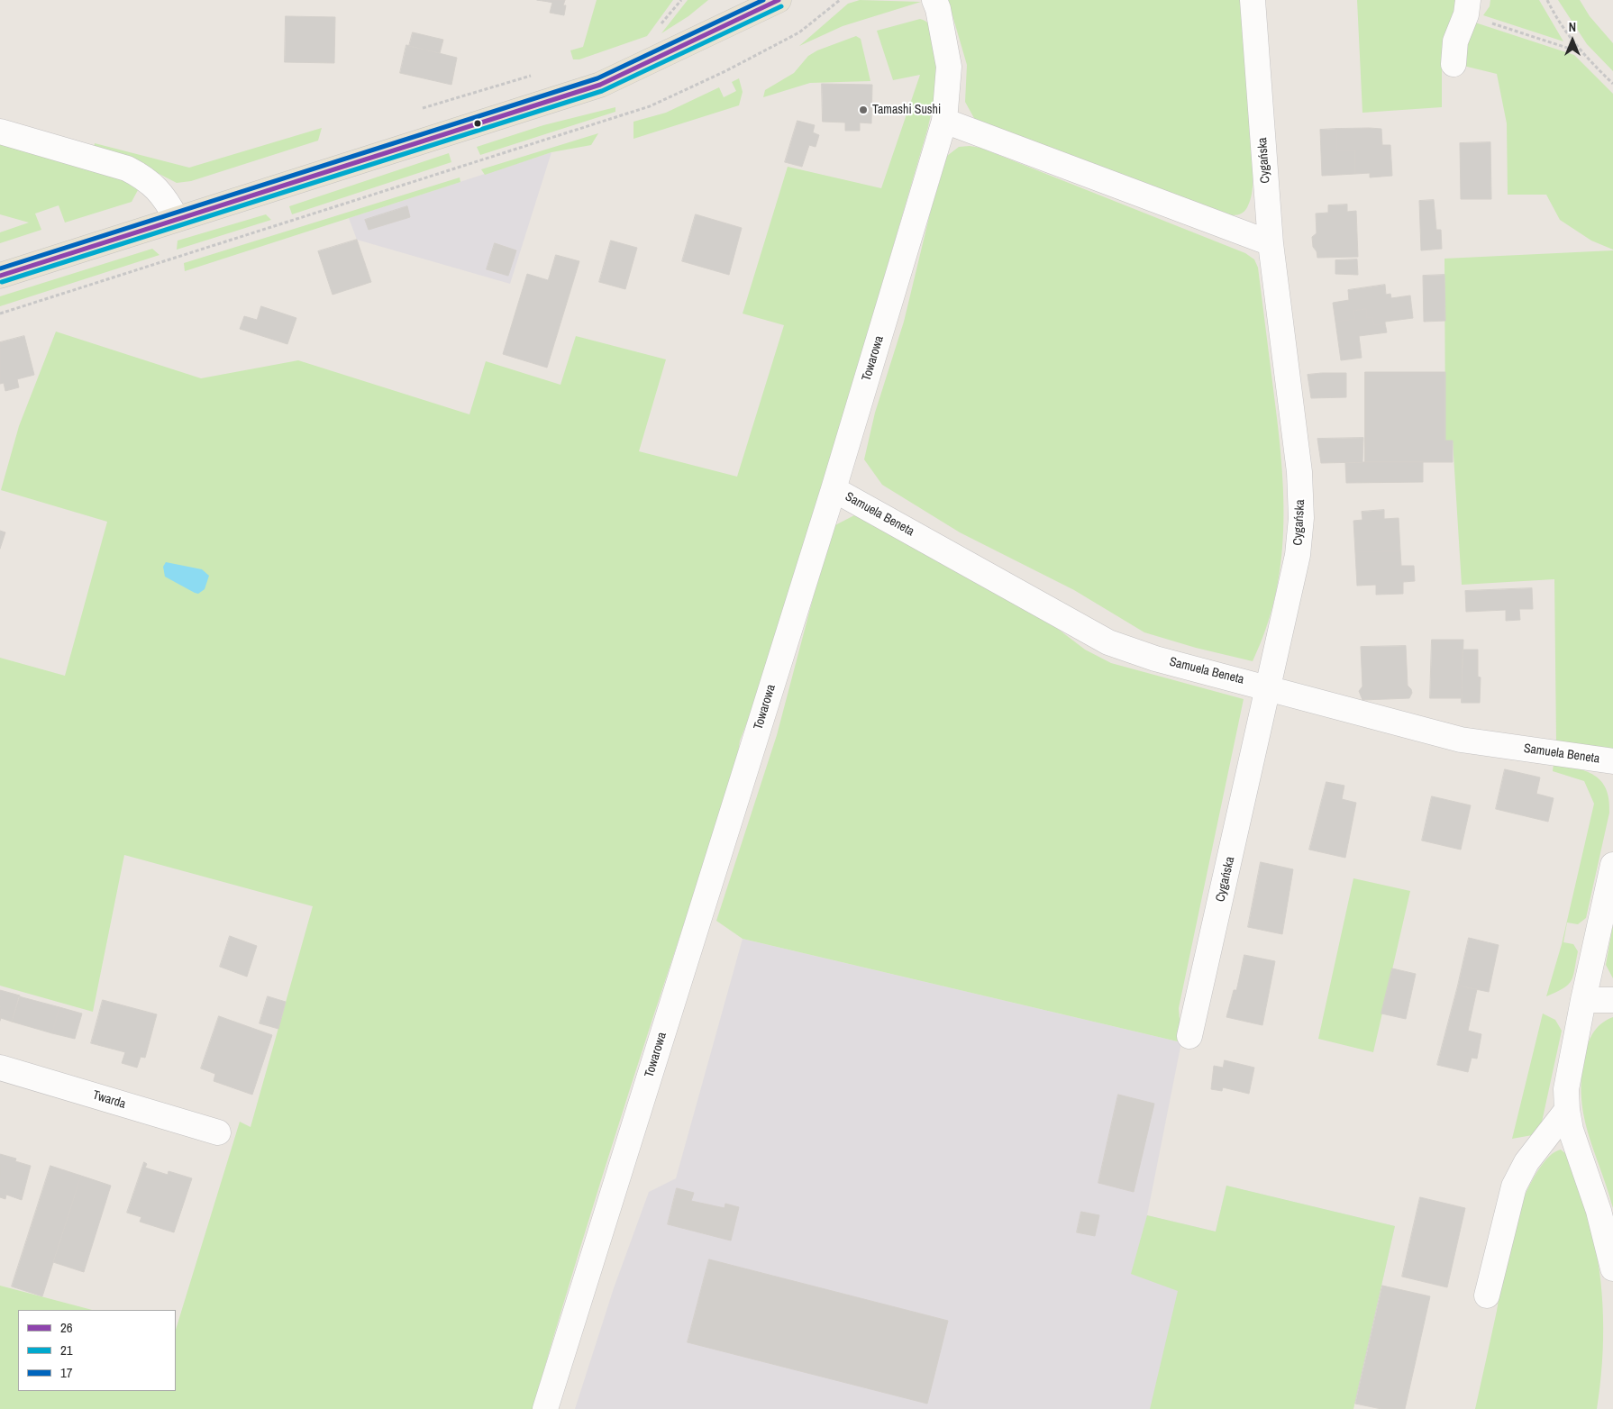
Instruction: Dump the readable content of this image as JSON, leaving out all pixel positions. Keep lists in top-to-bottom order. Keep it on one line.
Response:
{"streets":{"street":["Cygańska","Towarowa","Samuela Beneta","Twarda"]},"crossings":[["Cygańska","Samuela Beneta"],["Towarowa","Samuela Beneta"]],"places":["Tamashi Sushi"],"lines":["transit line 26","transit line 17","transit line 21"],"legend":["26","21","17"],"north":"top"}
